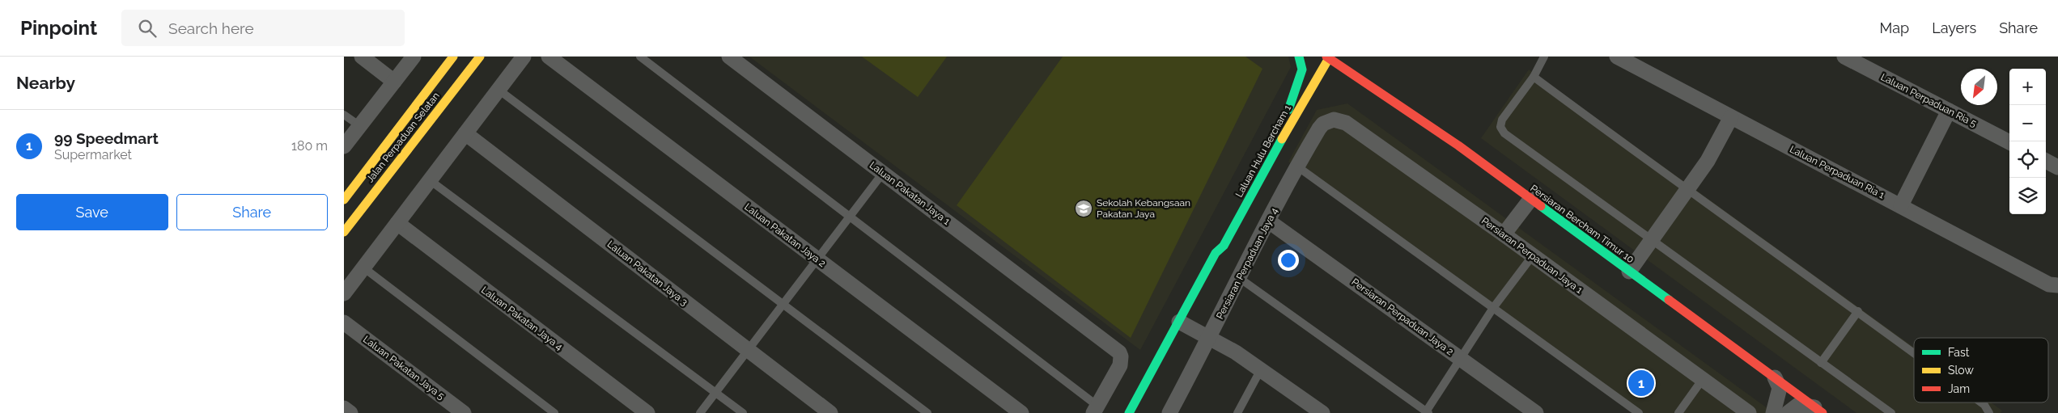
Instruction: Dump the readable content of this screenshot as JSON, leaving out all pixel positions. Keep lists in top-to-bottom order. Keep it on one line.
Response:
{"streets":{"street":["Laluan Perpaduan Ria 5","Jalan Perpaduan Selatan","Laluan Hulu Bercham 1","Laluan Perpaduan Ria 1","Laluan Pakatan Jaya 1","Persiaran Bercham Timur 10","Laluan Pakatan Jaya 2","Persiaran Perpaduan Jaya 1","Persiaran Perpaduan Jaya 4","Laluan Pakatan Jaya 3","Persiaran Perpaduan Jaya 2","Laluan Pakatan Jaya 4","Laluan Pakatan Jaya 5"]},"crossings":[["Laluan Hulu Bercham 1","Persiaran Bercham Timur 10"],["Persiaran Perpaduan Jaya 1","Persiaran Perpaduan Jaya 4"],["Persiaran Perpaduan Jaya 4","Persiaran Perpaduan Jaya 2"]],"places":{"school or university":["Sekolah Kebangsaan Pakatan Jaya"]},"legend":["Fast","Slow","Jam"],"north":"bottom left","page":{"header":"Pinpoint","search":"Search here","nav":["Map","Layers","Share"],"heading":"Nearby","map_buttons":["+","−"],"list":[{"mark":"1","name":"99 Speedmart","note":"Supermarket","value":"180 m"}],"buttons":["Save","Share"],"pins":"1"}}
